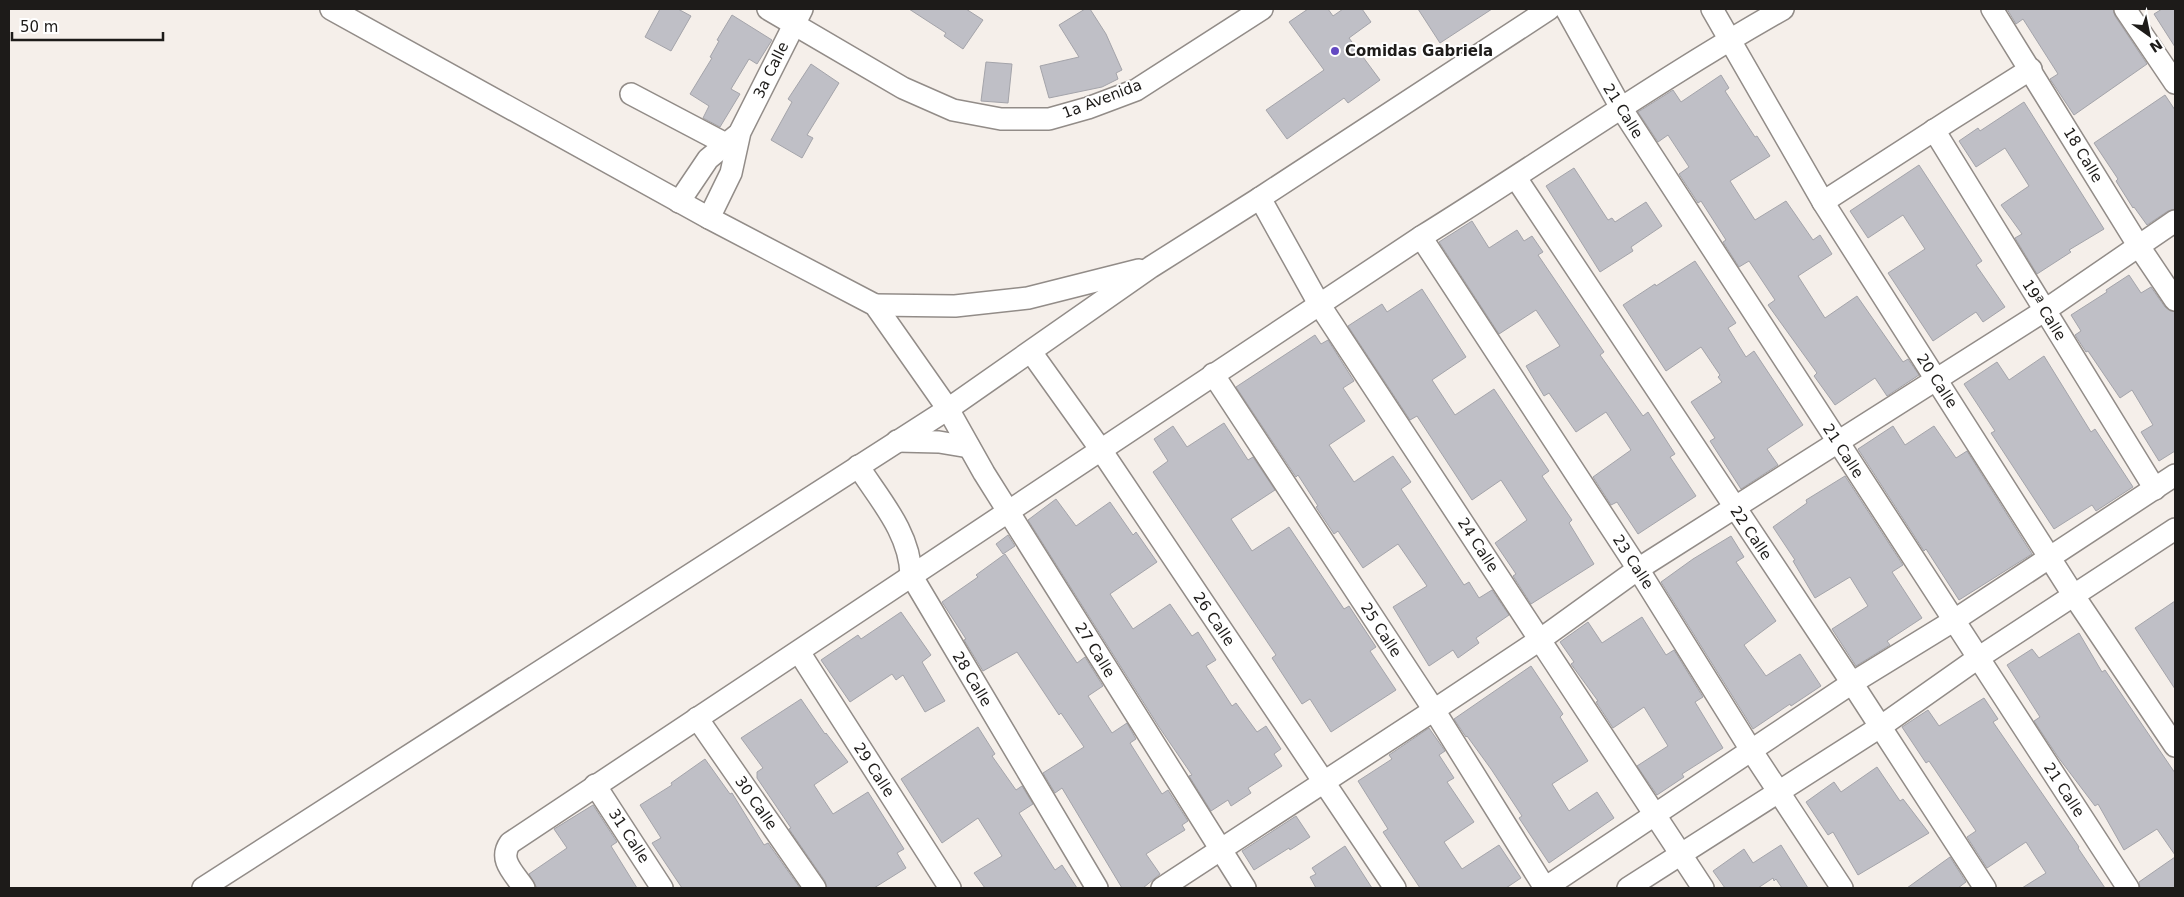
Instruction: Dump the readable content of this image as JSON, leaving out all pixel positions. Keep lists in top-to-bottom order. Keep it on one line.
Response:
{"streets":{"street":["3a Calle","1a Avenida","21 Calle","18 Calle","19ª Calle","20 Calle","22 Calle","24 Calle","23 Calle","26 Calle","25 Calle","27 Calle","28 Calle","29 Calle","30 Calle","31 Calle"]},"crossings":[["3a Calle","1a Avenida"]],"places":["Comidas Gabriela"],"scale_bar":"50 m","north":"bottom right"}
